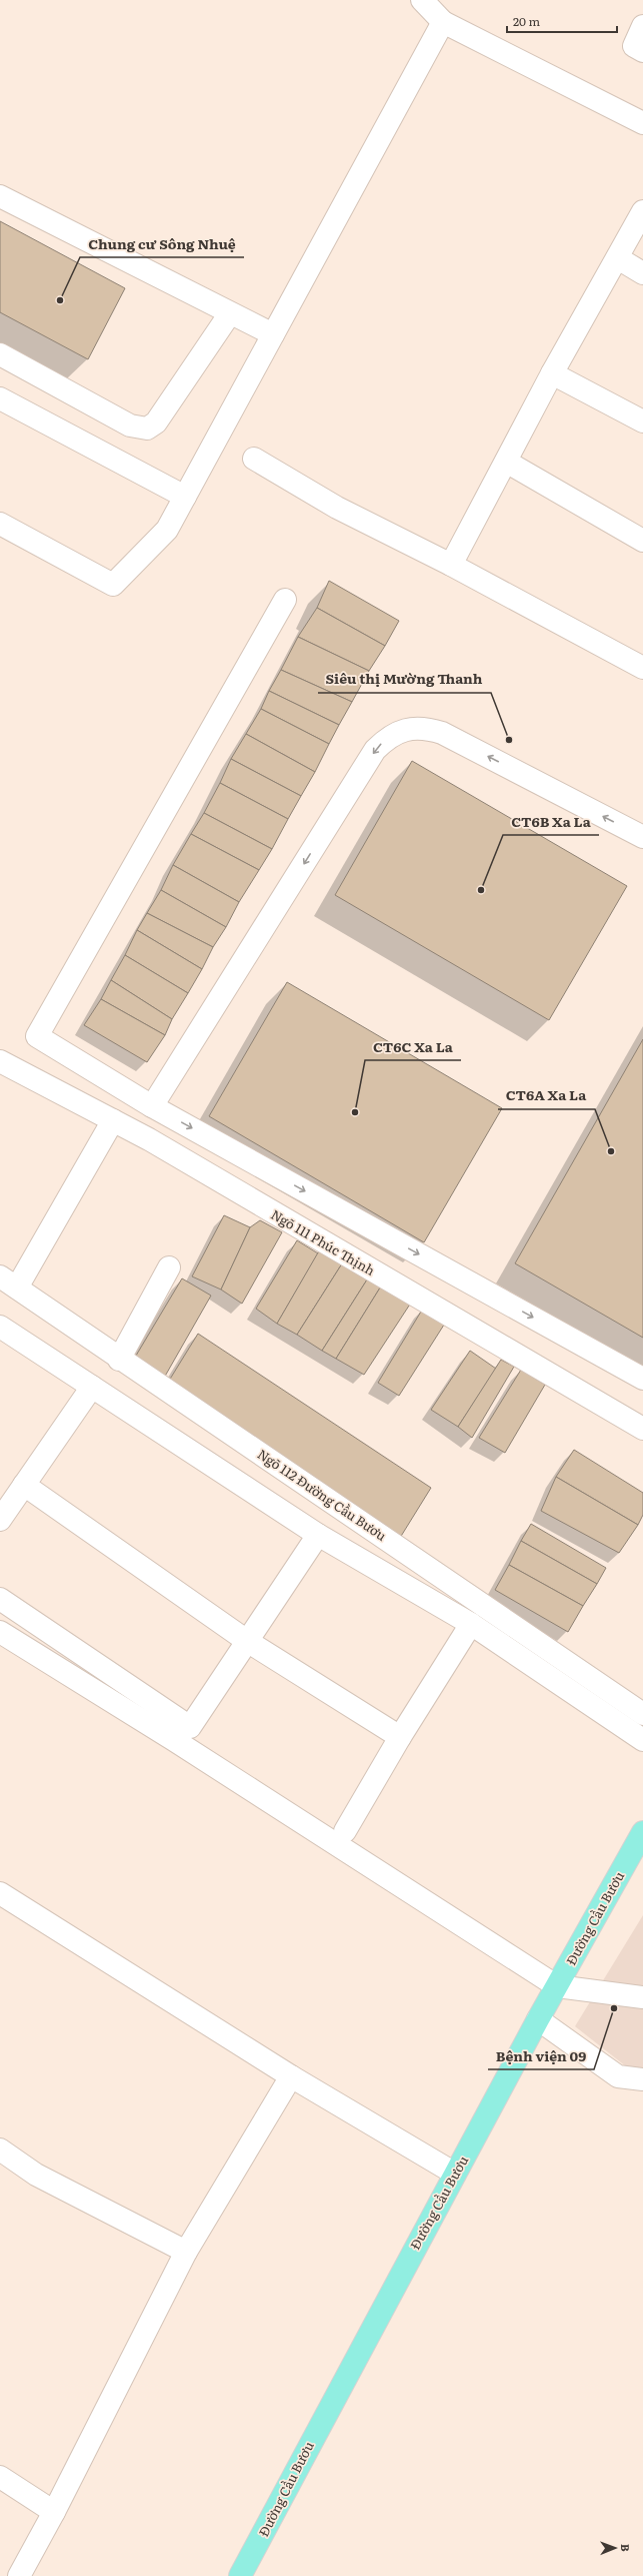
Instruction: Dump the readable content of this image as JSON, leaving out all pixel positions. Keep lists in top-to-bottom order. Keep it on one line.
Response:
{"streets":{"main road":["Đường Cầu Bươu"],"street":["Ngõ 111 Phúc Thịnh","Ngõ 112 Đường Cầu Bươu"]},"places":["Chung cư Sông Nhuệ","Siêu thị Mường Thanh","CT6B Xa La","CT6C Xa La","CT6A Xa La","Bệnh viện 09"],"scale_bar":"20 m","north":"right"}
